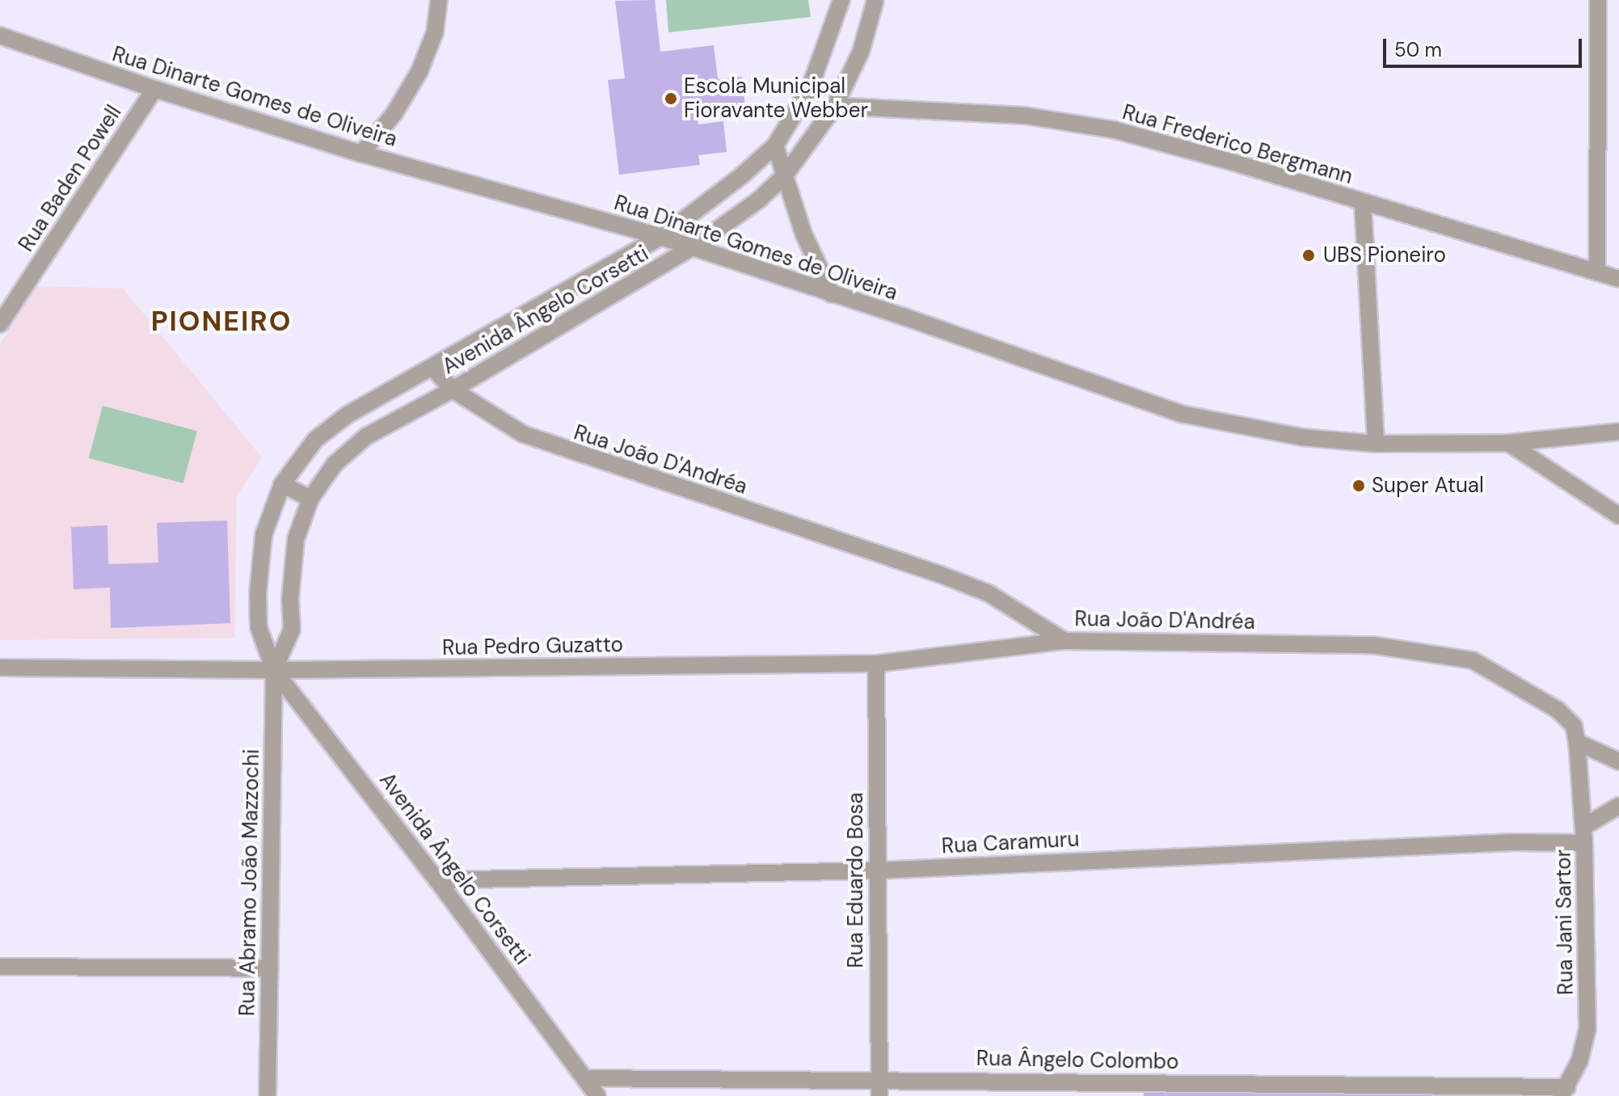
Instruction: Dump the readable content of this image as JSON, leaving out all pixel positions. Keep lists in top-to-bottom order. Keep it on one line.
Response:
{"streets":{"street":["Rua Dinarte Gomes de Oliveira","Rua Frederico Bergmann","Rua Baden Powell","Avenida Ângelo Corsetti","Rua João D'Andréa","Rua Pedro Guzatto","Rua Caramuru","Rua Eduardo Bosa","Rua Abramo João Mazzochi","Rua Jani Sartor","Rua Ângelo Colombo"]},"crossings":[["Rua Dinarte Gomes de Oliveira","Rua Baden Powell"],["Rua Dinarte Gomes de Oliveira","Avenida Ângelo Corsetti"],["Rua Frederico Bergmann","Avenida Ângelo Corsetti"],["Avenida Ângelo Corsetti","Rua João D'Andréa"],["Avenida Ângelo Corsetti","Rua Pedro Guzatto"],["Avenida Ângelo Corsetti","Rua Caramuru"],["Avenida Ângelo Corsetti","Rua Abramo João Mazzochi"],["Avenida Ângelo Corsetti","Rua Ângelo Colombo"],["Rua João D'Andréa","Rua Pedro Guzatto"],["Rua João D'Andréa","Rua Jani Sartor"],["Rua Pedro Guzatto","Rua Eduardo Bosa"],["Rua Pedro Guzatto","Rua Abramo João Mazzochi"],["Rua Caramuru","Rua Eduardo Bosa"],["Rua Caramuru","Rua Jani Sartor"],["Rua Eduardo Bosa","Rua Ângelo Colombo"],["Rua Jani Sartor","Rua Ângelo Colombo"]],"districts":["PIONEIRO"],"places":["Escola Municipal Fioravante Webber","UBS Pioneiro","Super Atual"],"scale_bar":"50 m"}
